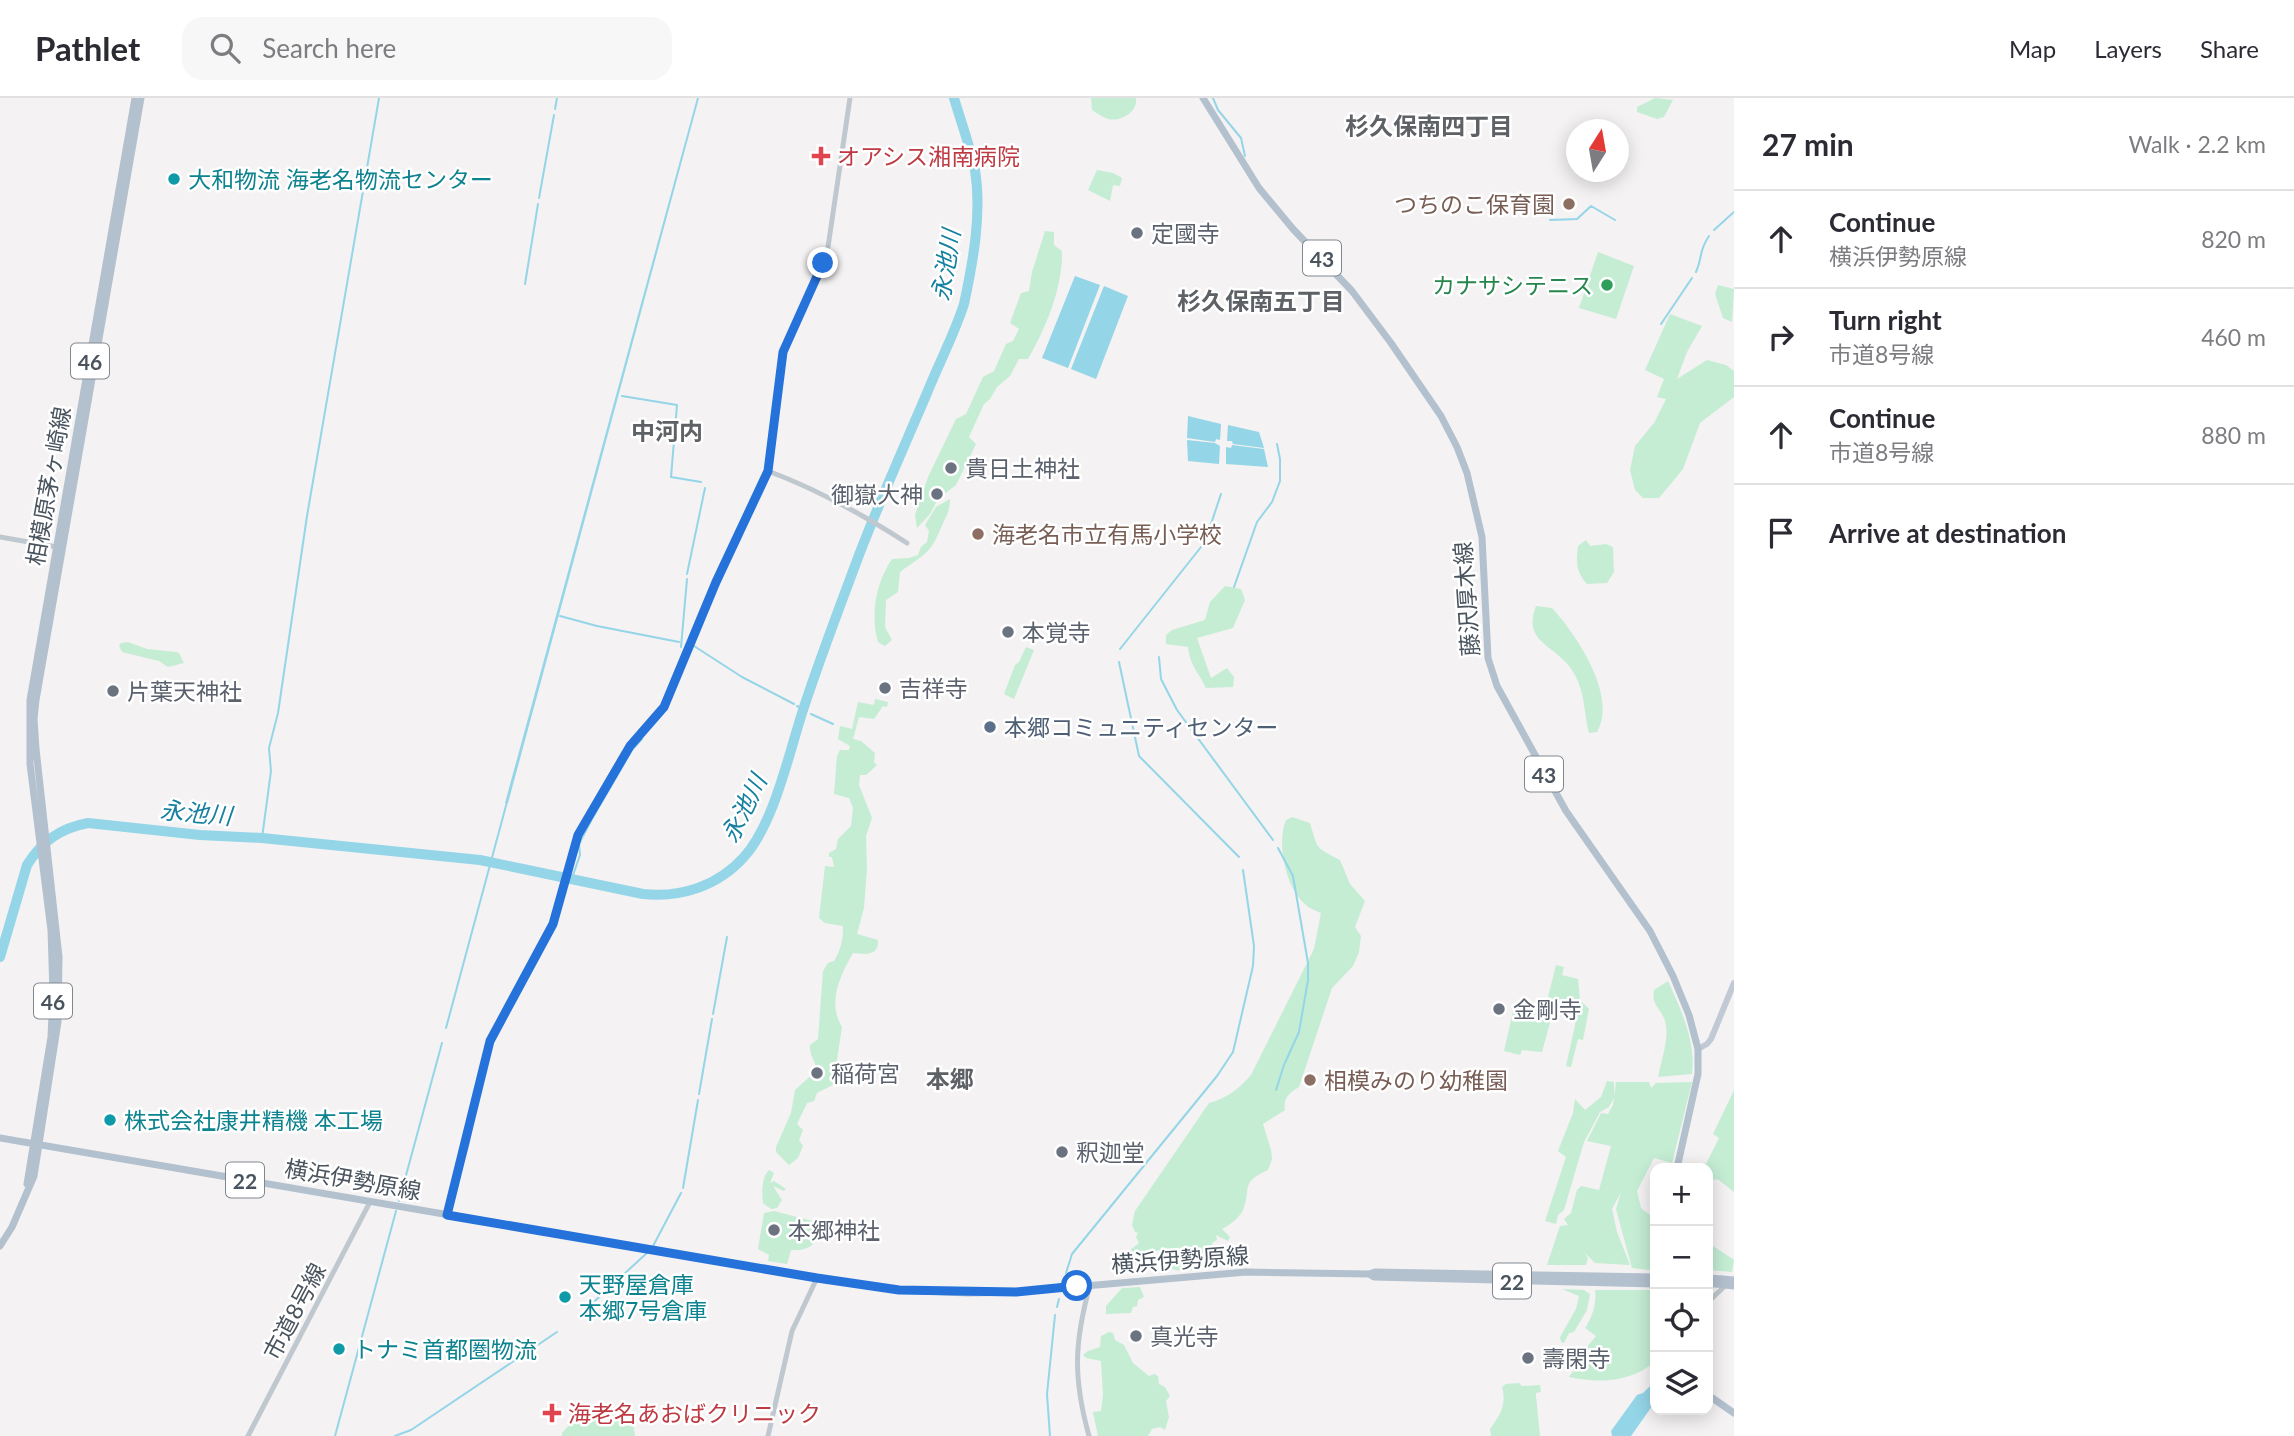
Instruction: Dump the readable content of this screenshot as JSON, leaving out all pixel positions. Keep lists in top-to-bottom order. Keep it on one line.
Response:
{"streets":{"main road":["43","46","相模原茅ヶ崎線","藤沢厚木線","横浜伊勢原線","22"],"street":["市道8号線"]},"crossings":[["46","相模原茅ヶ崎線"],["46","横浜伊勢原線"],["横浜伊勢原線","市道8号線"]],"districts":["杉久保南四丁目","杉久保南五丁目","中河内","本郷"],"water":["永池川"],"places":{"health":["オアシス湘南病院","海老名あおばクリニック"],"other":["大和物流 海老名物流センター","つちのこ保育園","定國寺","カナサシテニス","貴日土神社","御嶽大神","海老名市立有馬小学校","本覚寺","吉祥寺","片葉天神社","本郷コミュニティセンター","金剛寺","稲荷宮","相模みのり幼稚園","株式会社康井精機 本工場","釈迦堂","本郷神社","天野屋倉庫 本郷7号倉庫","真光寺","トナミ首都圏物流","壽閑寺"]},"north":"top","page":{"header":"Pathlet","search":"Search here","nav":["Map","Layers","Share"],"heading":["27 min","Walk · 2.2 km"],"list":[["Continue","横浜伊勢原線","820 m"],["Turn right","市道8号線","460 m"],["Continue","市道8号線","880 m"],"Arrive at destination"],"map_buttons":["+","−"]}}
